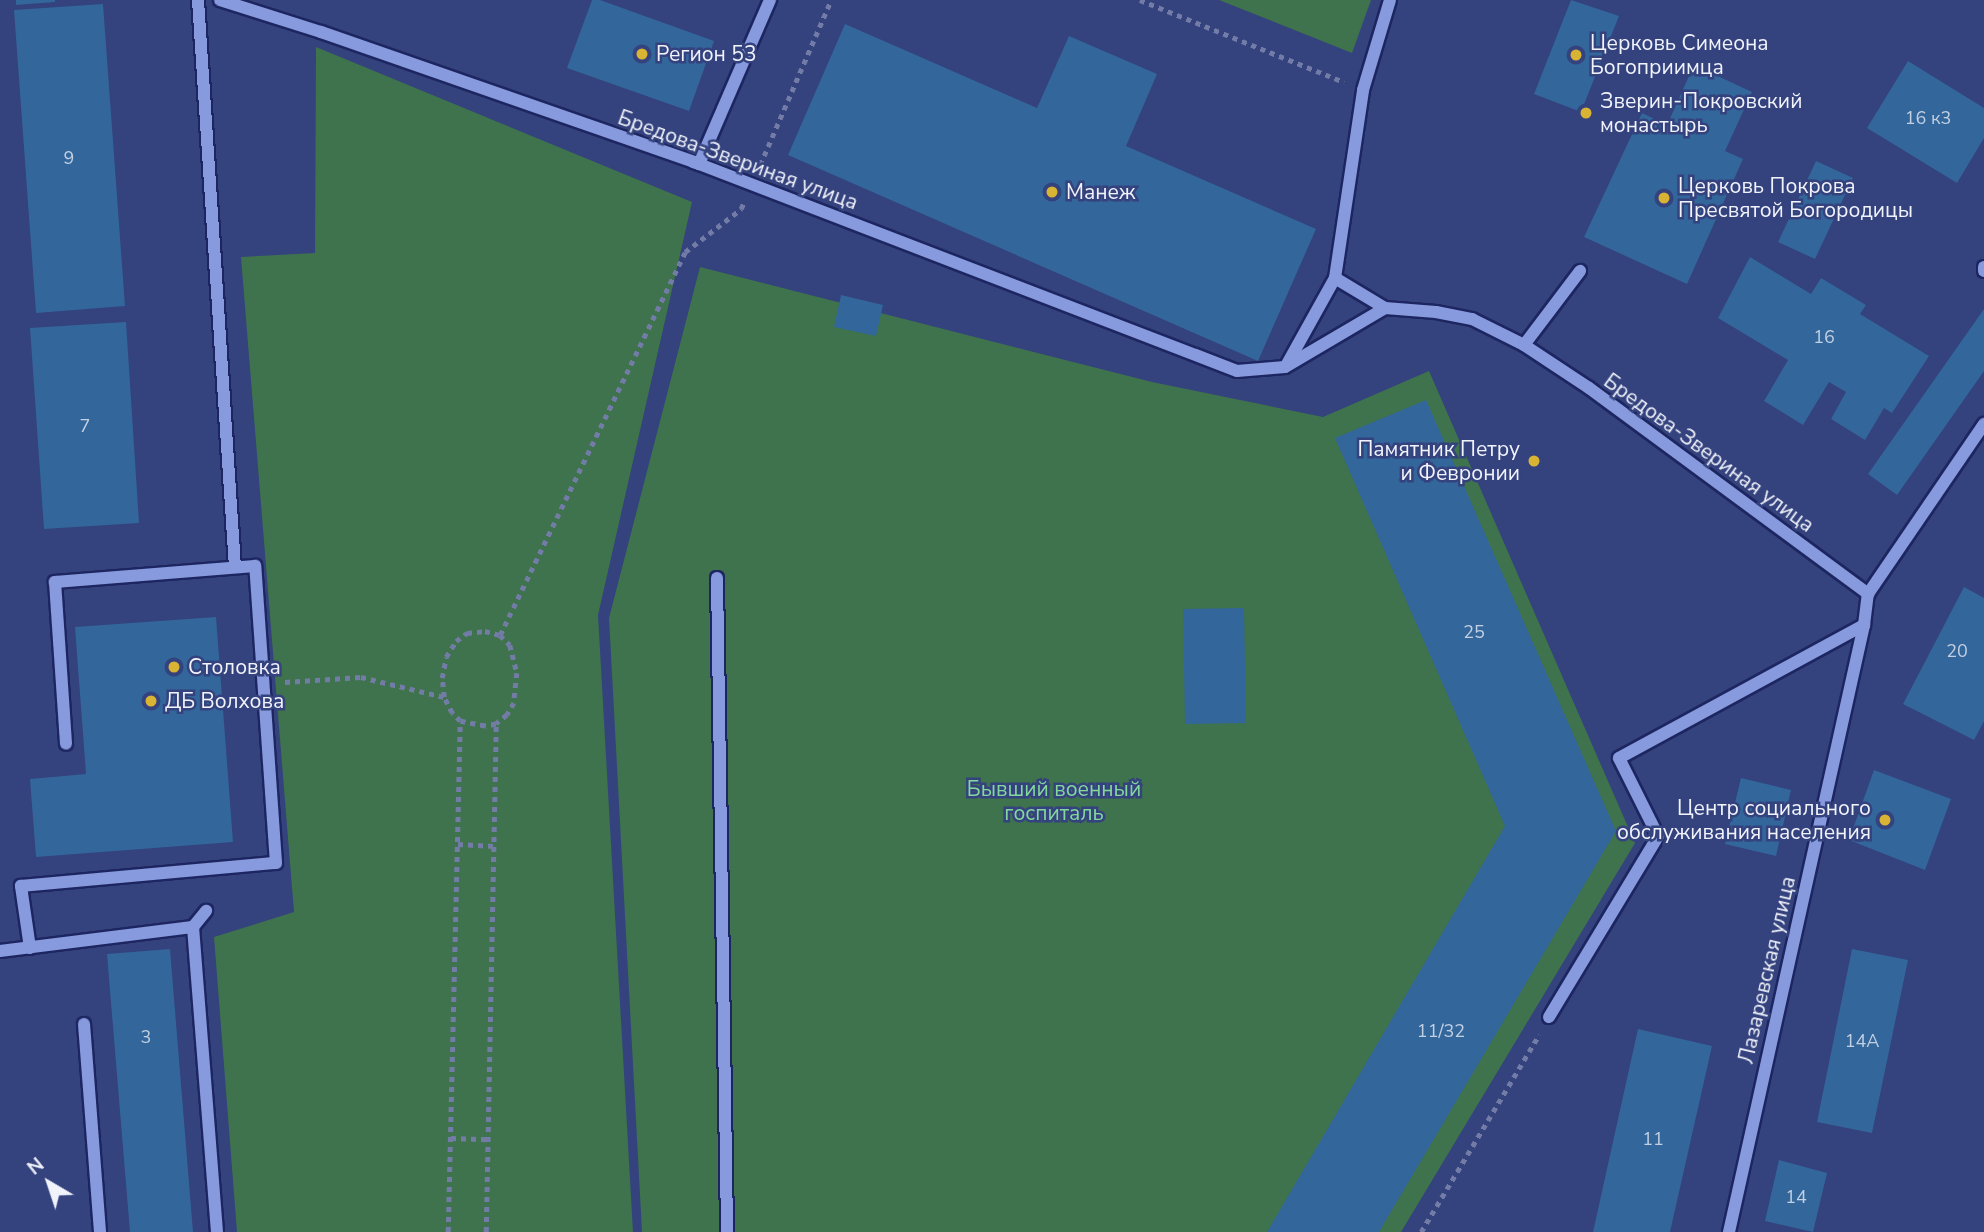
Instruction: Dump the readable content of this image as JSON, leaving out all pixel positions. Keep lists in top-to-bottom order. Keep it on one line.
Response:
{"streets":{"street":["Бредова-Звериная улица","Лазаревская улица"]},"crossings":[["Бредова-Звериная улица","Лазаревская улица"]],"parks":["Бывший военный госпиталь"],"places":["Регион 53","Церковь Симеона Богоприимца","Зверин-Покровский монастырь","Манеж","Церковь Покрова Пресвятой Богородицы","Памятник Петру и Февронии","Столовка","ДБ Волхова","Центр социального обслуживания населения"],"house_numbers":["16 к3","9","16","7","25","20","11/32","3","14А","11","14"],"north":"top left"}
